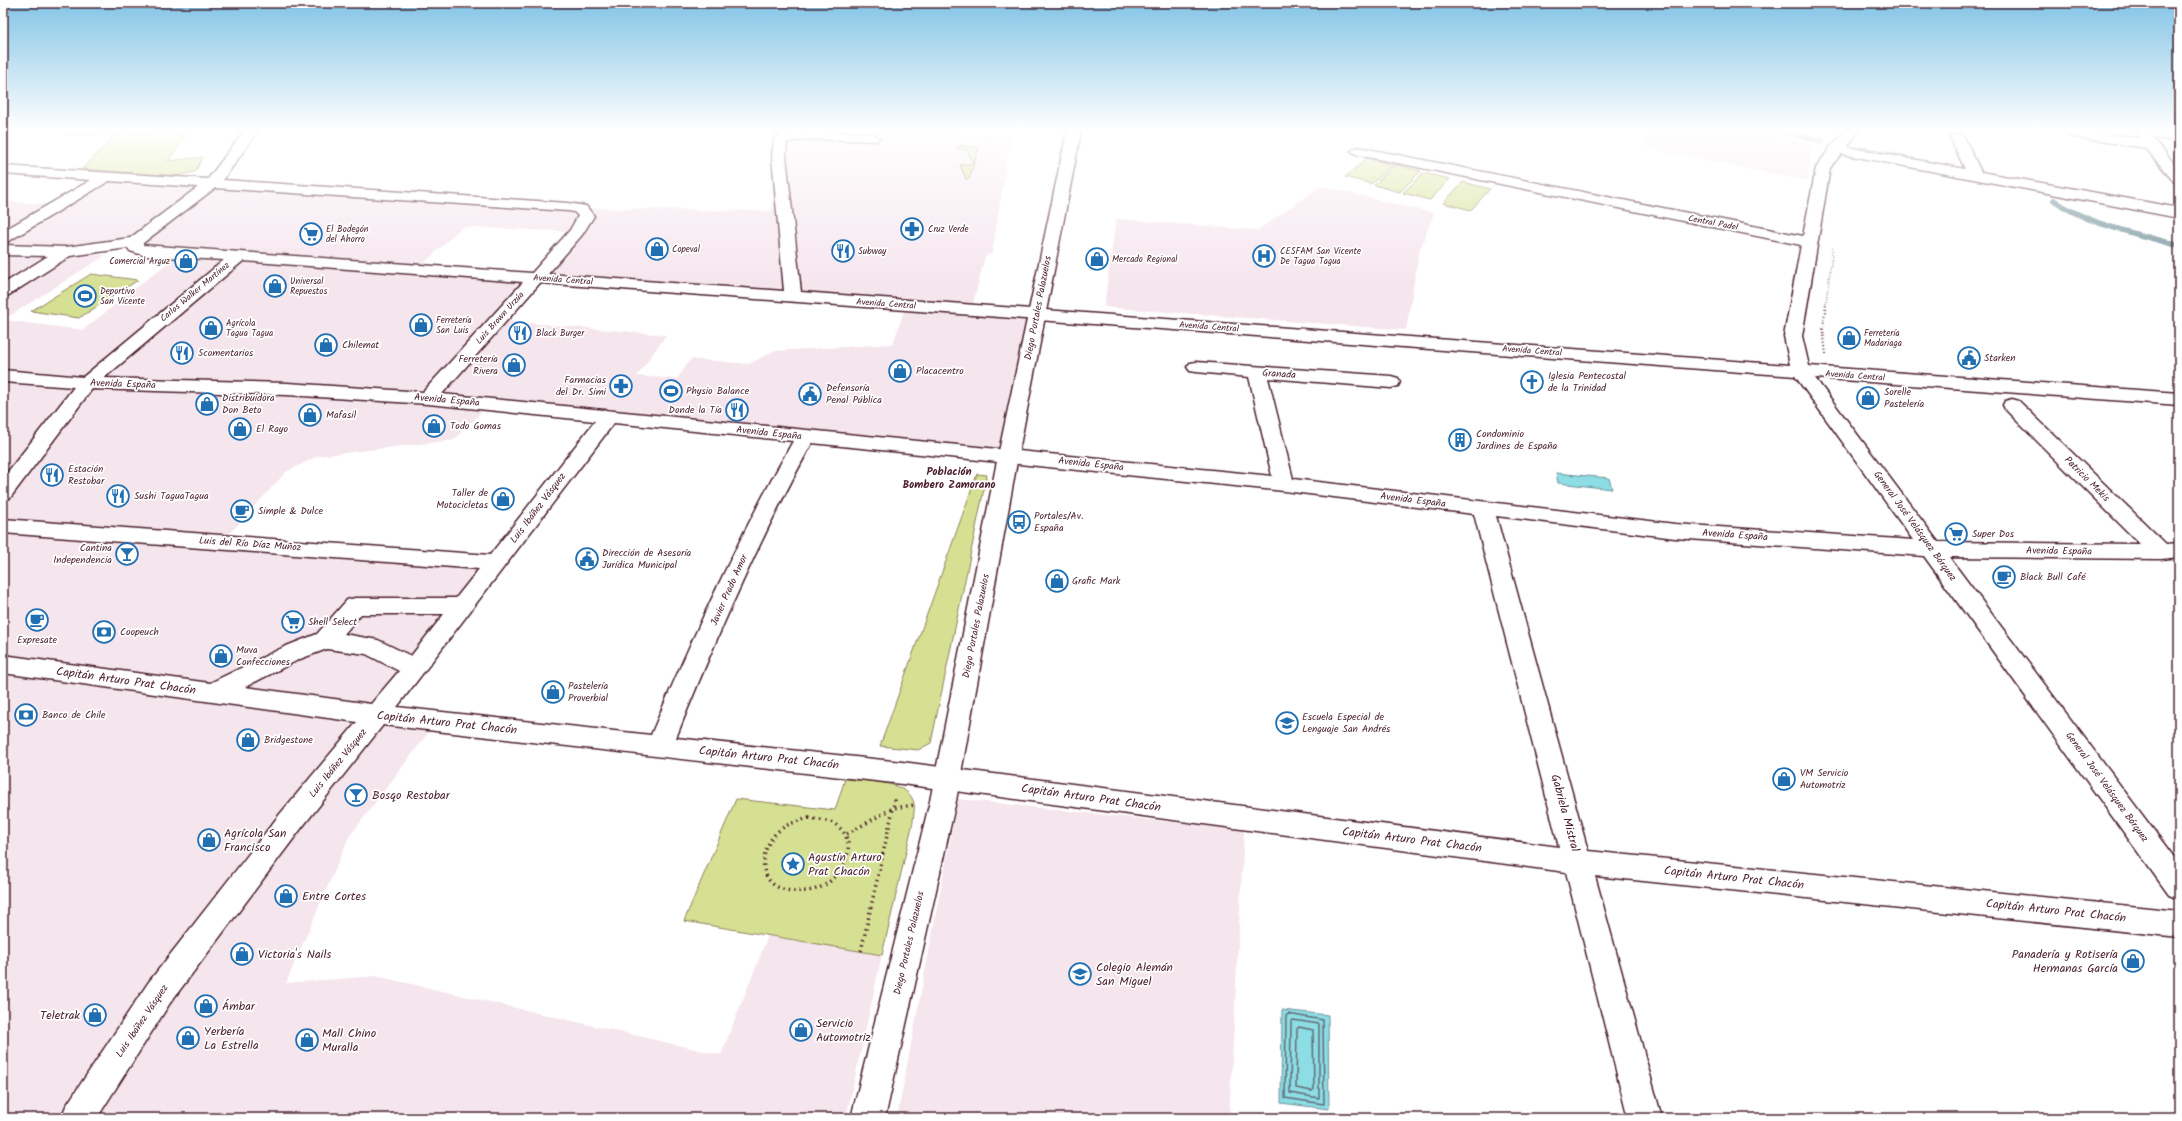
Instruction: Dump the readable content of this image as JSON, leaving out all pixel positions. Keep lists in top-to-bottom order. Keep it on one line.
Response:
{"streets":{"street":["Central Padel","Avenida Central","Carlos Walker Martínez","Diego Portales Palazuelos","Luis Brown Urzúa","Granada","Avenida España","Patricio Mekis","Luis Ibáñez Vásquez","General José Velásquez Bórquez","Luis del Río Díaz Muñoz","Javier Prado Amor","Capitán Arturo Prat Chacón","Gabriela Mistral"]},"crossings":[["Central Padel","General José Velásquez Bórquez"],["Avenida Central","Carlos Walker Martínez"],["Avenida Central","Diego Portales Palazuelos"],["Avenida Central","Luis Brown Urzúa"],["Avenida Central","General José Velásquez Bórquez"],["Carlos Walker Martínez","Avenida España"],["Diego Portales Palazuelos","Avenida España"],["Diego Portales Palazuelos","Capitán Arturo Prat Chacón"],["Luis Brown Urzúa","Avenida España"],["Granada","Avenida España"],["Avenida España","Patricio Mekis"],["Avenida España","Luis Ibáñez Vásquez"],["Avenida España","General José Velásquez Bórquez"],["Avenida España","Javier Prado Amor"],["Avenida España","Gabriela Mistral"],["Luis Ibáñez Vásquez","Luis del Río Díaz Muñoz"],["Luis Ibáñez Vásquez","Capitán Arturo Prat Chacón"],["Javier Prado Amor","Capitán Arturo Prat Chacón"],["Capitán Arturo Prat Chacón","Gabriela Mistral"]],"districts":["Población Bombero Zamorano"],"places":{"pharmacy":["Cruz Verde","Farmacias del Dr. Simi"],"supermarket":["El Bodegón del Ahorro","Super Dos","Shell Select"],"shop":["Copeval","Mercado Regional","Comercial Arguz","Universal Repuestos","Ferretería San Luis","Agrícola Tagua Tagua","Ferretería Madariaga","Chilemat","Ferretería Rivera","Placacentro","Sorelle Pastelería","Distribuidora Don Beto","Mafasil","Todo Gomas","El Rayo","Taller de Motocicletas","Grafic Mark","Muva Confecciones","Pastelería Proverbial","Bridgestone","VM Servicio Automotriz","Agrícola San Francisco","Entre Cortes","Victoria's Nails","Panadería y Rotisería Hermanas García","Ámbar","Teletrak","Servicio Automotriz","Yerbería La Estrella","Mall Chino Muralla"],"restaurant":["Subway","Black Burger","5comentarios","Donde la Tía","Estación Restobar","Sushi TaguaTagua"],"hospital":["CESFAM San Vicente De Tagua Tagua"],"sports":["Deportivo San Vicente","Physio Balance"],"public building":["Starken","Defensoría Penal Pública","Dirección de Asesoría Jurídica Municipal"],"church":["Iglesia Pentecostal de la Trinidad"],"building":["Condominio Jardines de España"],"cafe":["Simple & Dulce","Black Bull Café","Expresate"],"bus stop":["Portales/Av. España"],"bar":["Cantina Independencia","Bosqo Restobar"],"bank":["Coopeuch","Banco de Chile"],"school or university":["Escuela Especial de Lenguaje San Andrés","Colegio Alemán San Miguel"],"place":["Agustín Arturo Prat Chacón"]}}
